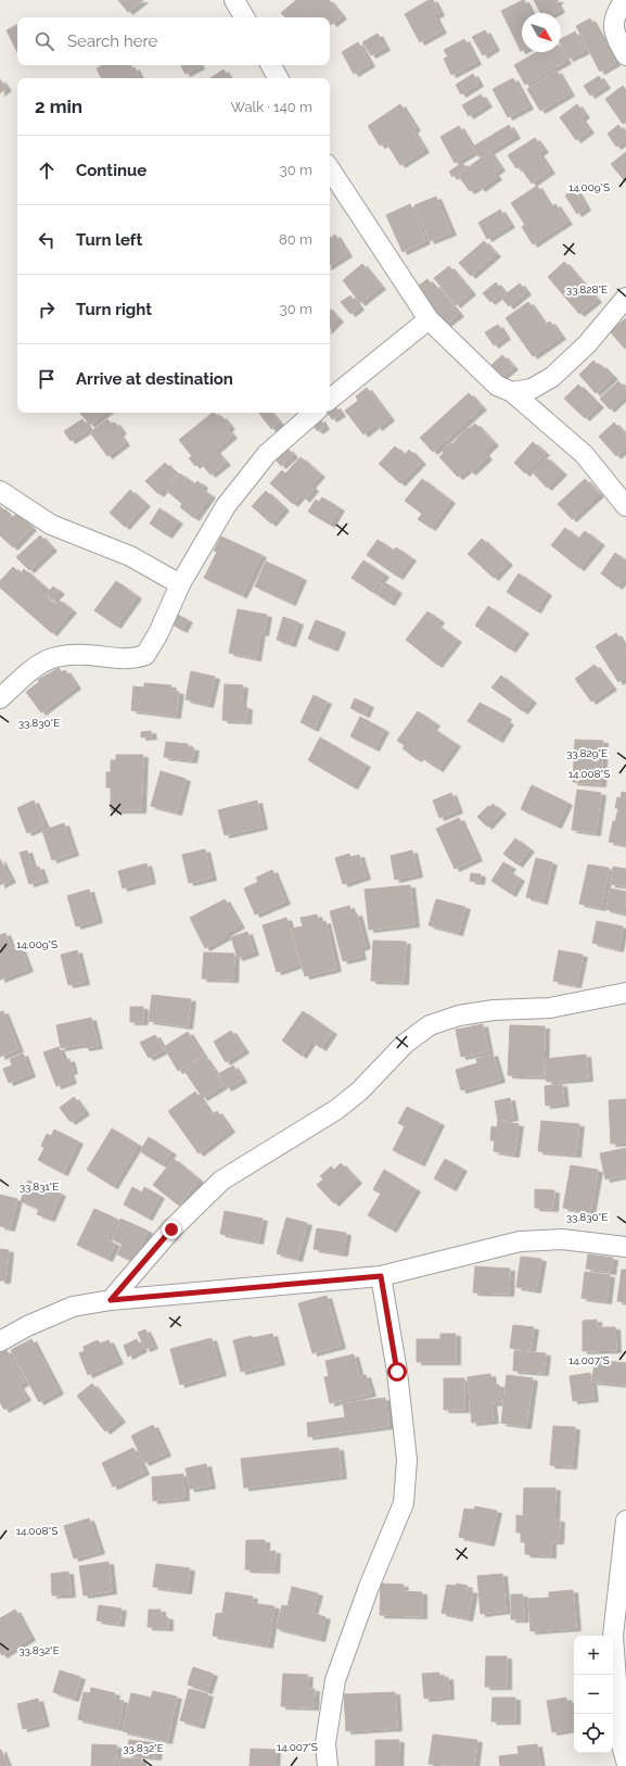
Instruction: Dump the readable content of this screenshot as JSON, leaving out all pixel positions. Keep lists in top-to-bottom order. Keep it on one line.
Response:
{"north":"bottom right","page":{"search":"Search here","heading":["2 min","Walk · 140 m"],"list":[["Continue","30 m"],["Turn left","80 m"],["Turn right","30 m"],"Arrive at destination"],"map_buttons":["+","−"]},"coordinates":["14.009°S","33.828°E","33.830°E","33.829°E","14.008°S","33.831°E","14.007°S","33.832°E"]}
